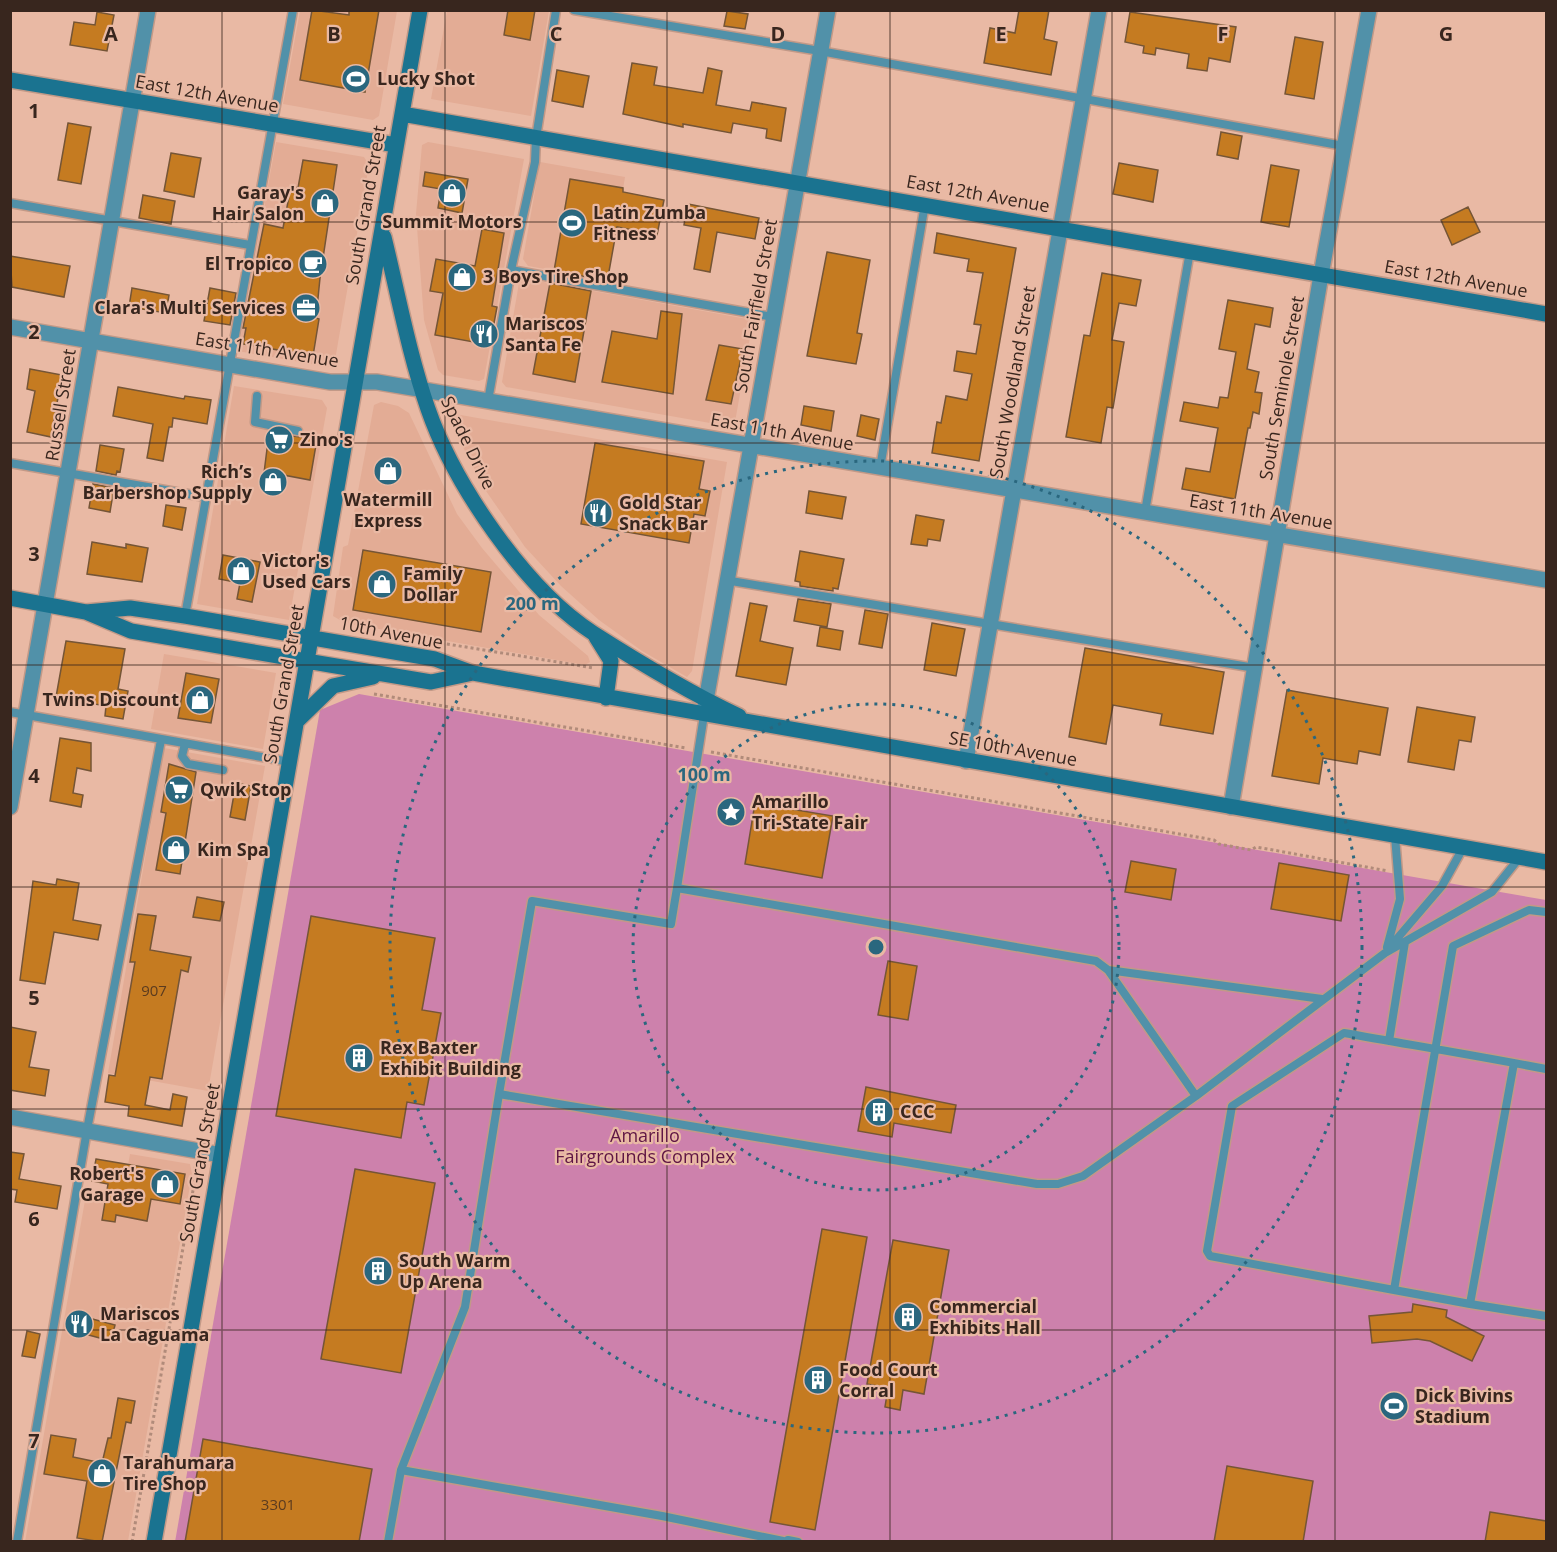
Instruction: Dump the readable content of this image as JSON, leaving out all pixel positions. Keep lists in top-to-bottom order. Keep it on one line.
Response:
{"streets":{"main road":["East 12th Avenue","South Grand Street","Spade Drive","10th Avenue","SE 10th Avenue"],"street":["South Fairfield Street","East 11th Avenue","South Woodland Street","South Seminole Street","Russell Street"]},"crossings":[["East 12th Avenue","South Grand Street"],["East 12th Avenue","South Fairfield Street"],["East 12th Avenue","South Woodland Street"],["East 12th Avenue","South Seminole Street"],["East 12th Avenue","Russell Street"],["South Grand Street","East 11th Avenue"],["South Grand Street","Spade Drive"],["South Grand Street","10th Avenue"],["South Fairfield Street","East 11th Avenue"],["South Fairfield Street","Spade Drive"],["East 11th Avenue","South Woodland Street"],["East 11th Avenue","South Seminole Street"],["East 11th Avenue","Russell Street"],["East 11th Avenue","Spade Drive"],["South Woodland Street","SE 10th Avenue"],["South Seminole Street","SE 10th Avenue"],["Russell Street","10th Avenue"],["Spade Drive","SE 10th Avenue"]],"parks":["Amarillo Fairgrounds Complex"],"places":{"sports":["Lucky Shot","Latin Zumba Fitness","Dick Bivins Stadium"],"shop":["Summit Motors","Garay's Hair Salon","3 Boys Tire Shop","Watermill Express","Rich’s Barbershop Supply","Victor's Used Cars","Family Dollar","Twins Discount","Kim Spa","Robert's Garage","Tarahumara Tire Shop"],"cafe":["El Tropico"],"office":["Clara's Multi Services"],"restaurant":["Mariscos Santa Fe","Gold Star Snack Bar","Mariscos La Caguama"],"supermarket":["Zino's","Qwik Stop"],"place":["Amarillo Tri-State Fair"],"building":["Rex Baxter Exhibit Building","CCC","South Warm Up Arena","Commercial Exhibits Hall","Food Court Corral"]},"house_numbers":["907","3301"],"grid":{"columns":["A","B","C","D","E","F","G"],"rows":["1","2","3","4","5","6","7"]},"rings":["200 m","100 m"]}
